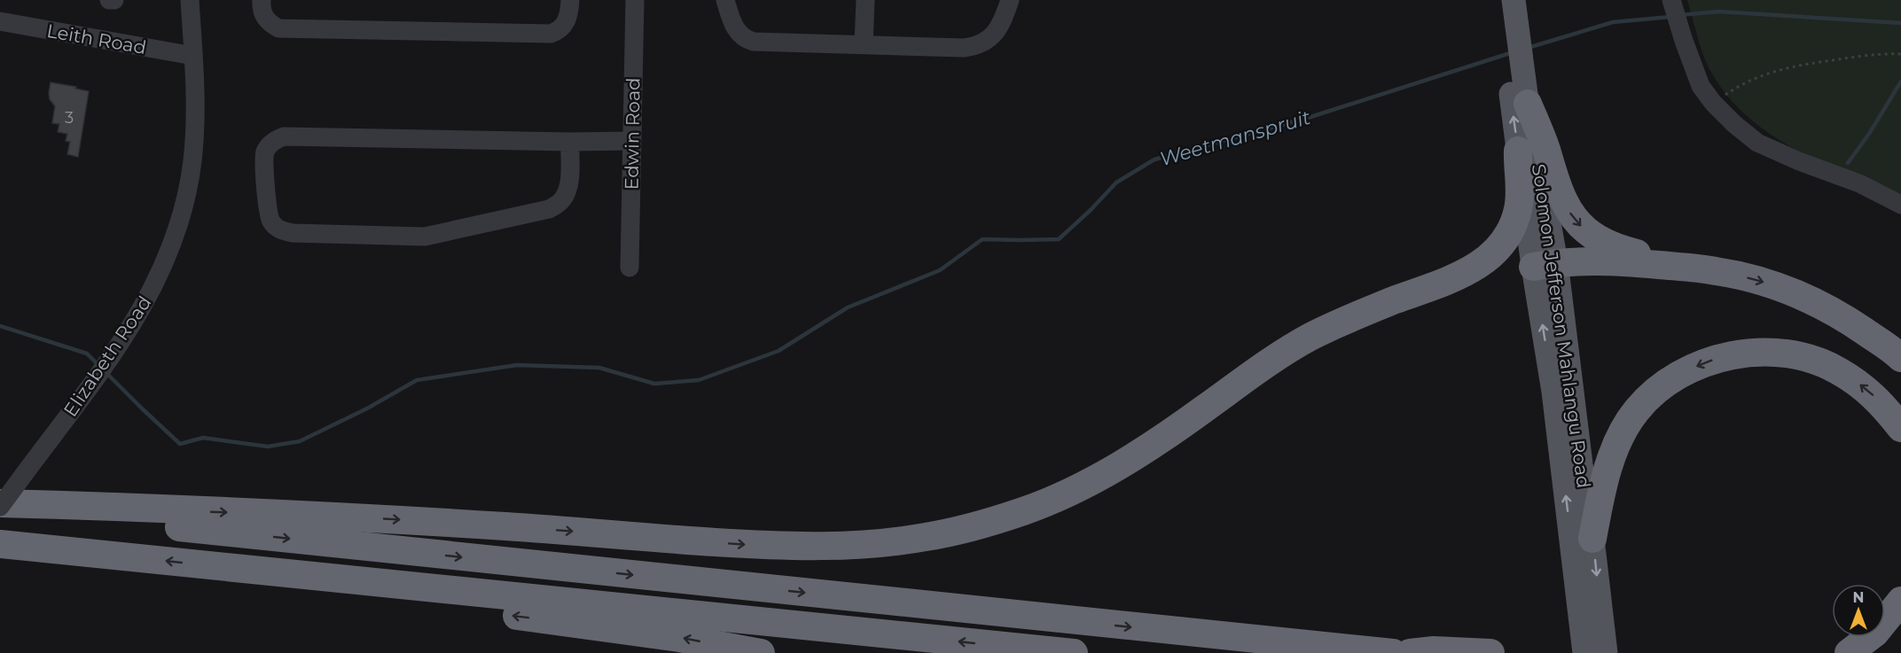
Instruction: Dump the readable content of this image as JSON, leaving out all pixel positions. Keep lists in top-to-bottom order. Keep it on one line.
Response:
{"streets":{"main road":["Solomon Jefferson Mahlangu Road"],"street":["Leith Road","Edwin Road","Elizabeth Road"]},"crossings":[["Leith Road","Elizabeth Road"]],"water":["Weetmanspruit"],"house_numbers":["3"],"north":"top"}
